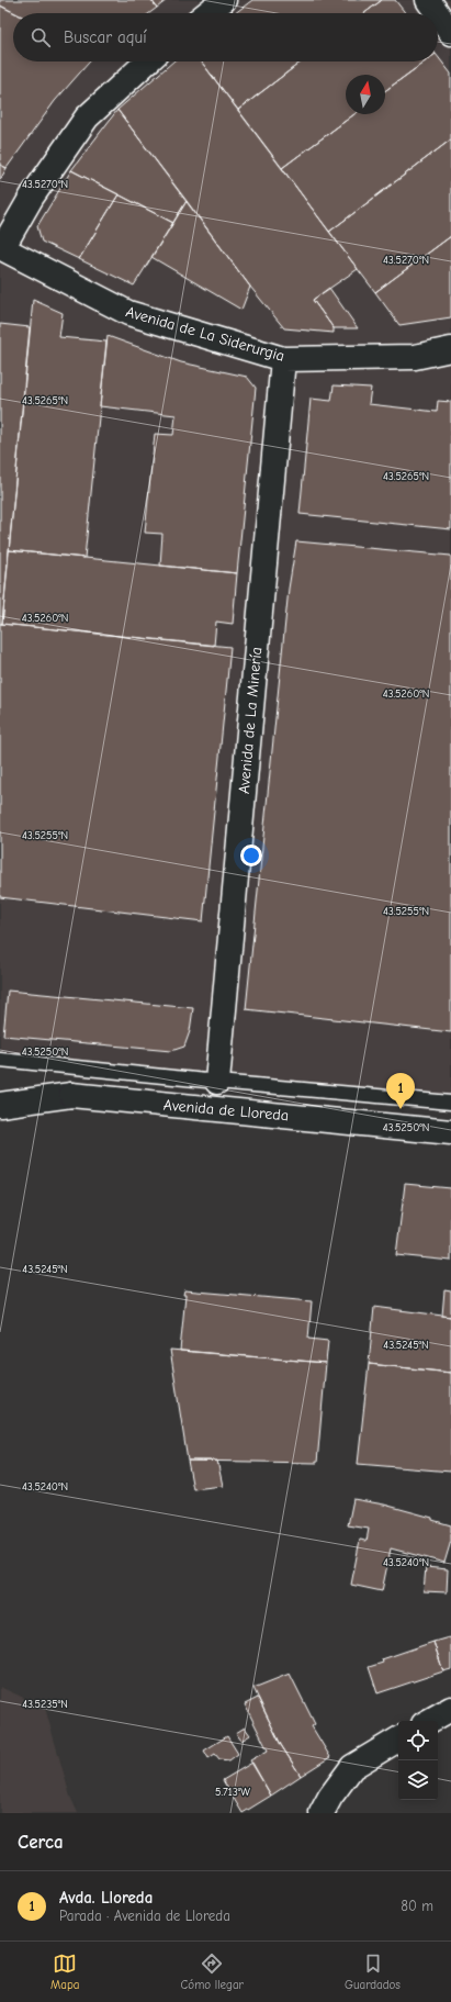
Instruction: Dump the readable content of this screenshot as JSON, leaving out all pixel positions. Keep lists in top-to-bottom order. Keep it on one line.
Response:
{"streets":{"street":["Avenida de La Siderurgia","Avenida de La Minería","Avenida de Lloreda"]},"crossings":[["Avenida de La Siderurgia","Avenida de La Minería"],["Avenida de La Minería","Avenida de Lloreda"]],"north":"top","page":{"search":"Buscar aquí","pins":"1","heading":"Cerca","list":[{"mark":"1","name":"Avda. Lloreda","note":"Parada · Avenida de Lloreda","value":"80 m"}],"nav":["Mapa","Cómo llegar","Guardados"]},"coordinates":["43.5270°N","43.5265°N","43.5260°N","43.5255°N","43.5250°N","43.5245°N","43.5240°N","43.5235°N","5.713°W"]}
